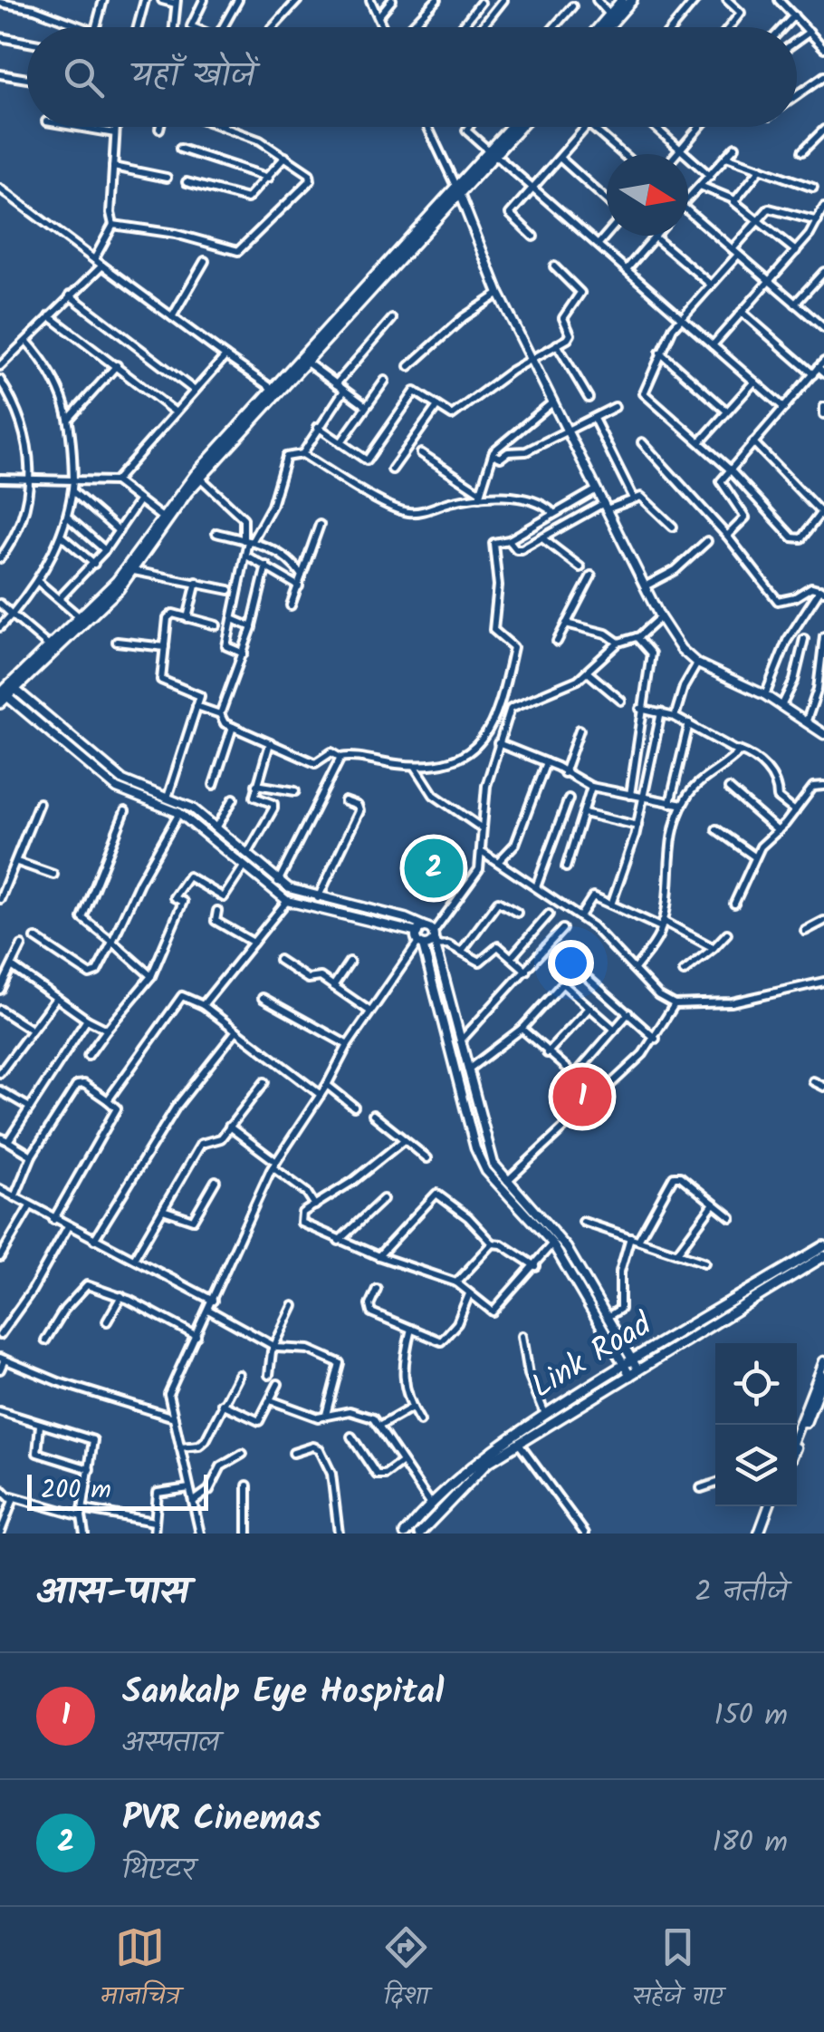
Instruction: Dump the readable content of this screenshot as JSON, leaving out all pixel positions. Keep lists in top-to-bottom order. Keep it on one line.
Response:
{"streets":{"main road":["Link Road"]},"scale_bar":"200 m","north":"right","page":{"search":"यहाँ खोजें","pins":["2","1"],"scale":"200 m","heading":["आस-पास","2 नतीजे"],"list":[{"mark":"1","name":"Sankalp Eye Hospital","note":"अस्पताल","value":"150 m"},{"mark":"2","name":"PVR Cinemas","note":"थिएटर","value":"180 m"}],"nav":["मानचित्र","दिशा","सहेजे गए"]}}
